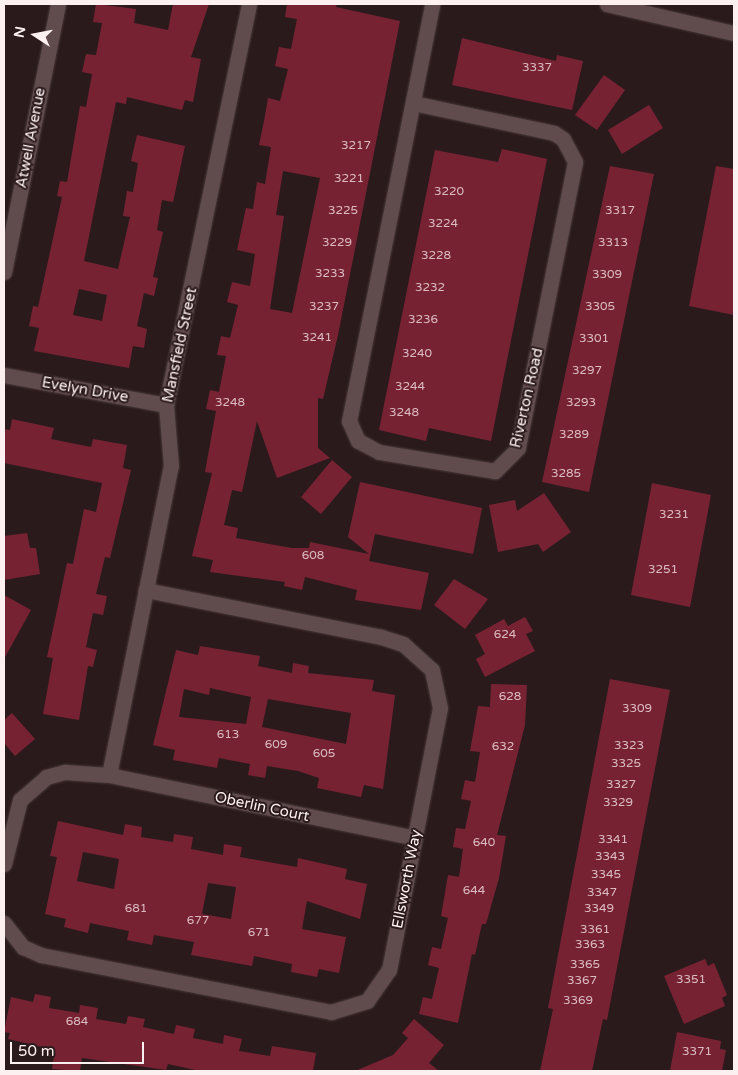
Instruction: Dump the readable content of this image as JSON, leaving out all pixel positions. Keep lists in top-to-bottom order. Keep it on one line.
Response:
{"streets":{"street":["Atwell Avenue","Mansfield Street","Evelyn Drive","Riverton Road","Oberlin Court","Ellsworth Way"]},"crossings":[["Mansfield Street","Evelyn Drive"],["Mansfield Street","Oberlin Court"],["Mansfield Street","Ellsworth Way"],["Oberlin Court","Ellsworth Way"]],"house_numbers":["3337","3217","3221","3220","3225","3317","3224","3229","3313","3228","3233","3309","3232","3237","3305","3236","3241","3301","3240","3297","3244","3248","3293","3248","3289","3285","3231","608","3251","624","628","3309","613","609","3323","632","605","3325","3327","3329","3341","640","3343","3345","644","3347","681","3349","677","3361","671","3363","3365","3351","3367","3369","684","3371"],"scale_bar":"50 m","north":"left"}
